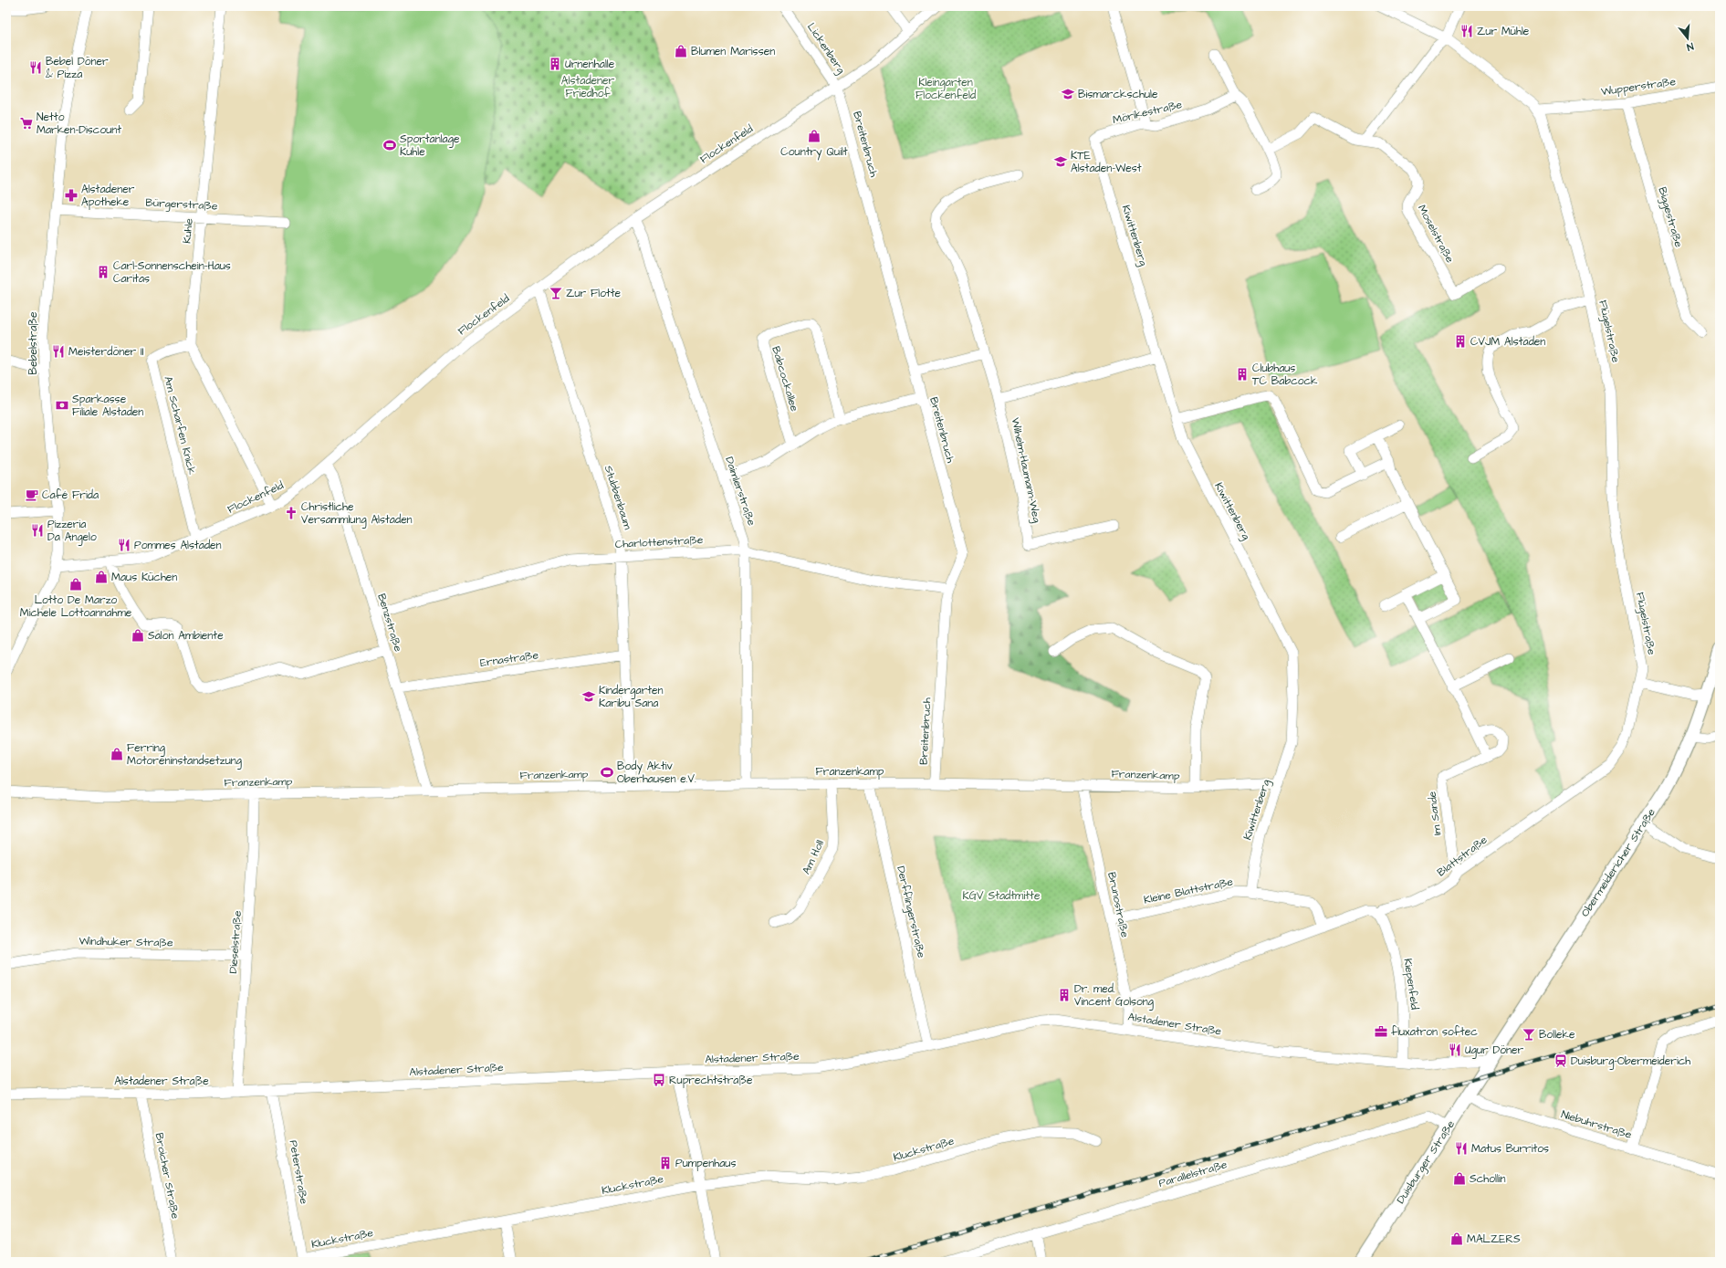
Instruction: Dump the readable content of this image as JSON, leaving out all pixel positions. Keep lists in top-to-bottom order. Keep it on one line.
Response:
{"streets":{"main road":["Obermeidericher Straße","Duisburger Straße"],"street":["Lickenberg","Wupperstraße","Mörikestraße","Flockenfeld","Breitenbruch","Bürgerstraße","Biggestraße","Kuhle","Moselstraße","Kiwittenberg","Flügelstraße","Bebelstraße","Babcockallee","Am Scharfen Knick","Wilhelm-Haumann-Weg","Daimlerstraße","Stubbenbaum","Charlottenstraße","Benzstraße","Ernastraße","Franzenkamp","Im Sande","Blattstraße","Am Holl","Kleine Blattstraße","Brunostraße","Derfflingerstraße","Windhuker Straße","Dieselstraße","Kiepenfeld","Alstadener Straße","Niebuhrstraße","Kluckstraße","Peterstraße","Parallelstraße","Broicher Straße"]},"crossings":[["Lickenberg","Flockenfeld"],["Lickenberg","Breitenbruch"],["Wupperstraße","Biggestraße"],["Wupperstraße","Flügelstraße"],["Mörikestraße","Kiwittenberg"],["Flockenfeld","Breitenbruch"],["Flockenfeld","Bebelstraße"],["Flockenfeld","Am Scharfen Knick"],["Flockenfeld","Daimlerstraße"],["Flockenfeld","Stubbenbaum"],["Flockenfeld","Benzstraße"],["Breitenbruch","Charlottenstraße"],["Breitenbruch","Franzenkamp"],["Bürgerstraße","Kuhle"],["Bürgerstraße","Bebelstraße"],["Kuhle","Am Scharfen Knick"],["Kiwittenberg","Franzenkamp"],["Kiwittenberg","Kleine Blattstraße"],["Flügelstraße","Blattstraße"],["Daimlerstraße","Charlottenstraße"],["Daimlerstraße","Franzenkamp"],["Stubbenbaum","Charlottenstraße"],["Stubbenbaum","Ernastraße"],["Stubbenbaum","Franzenkamp"],["Charlottenstraße","Benzstraße"],["Benzstraße","Ernastraße"],["Benzstraße","Franzenkamp"],["Franzenkamp","Am Holl"],["Franzenkamp","Brunostraße"],["Franzenkamp","Derfflingerstraße"],["Franzenkamp","Dieselstraße"],["Im Sande","Blattstraße"],["Blattstraße","Kleine Blattstraße"],["Blattstraße","Brunostraße"],["Blattstraße","Kiepenfeld"],["Obermeidericher Straße","Alstadener Straße"],["Obermeidericher Straße","Duisburger Straße"],["Kleine Blattstraße","Brunostraße"],["Brunostraße","Alstadener Straße"],["Derfflingerstraße","Alstadener Straße"],["Windhuker Straße","Dieselstraße"],["Dieselstraße","Alstadener Straße"],["Kiepenfeld","Alstadener Straße"],["Alstadener Straße","Duisburger Straße"],["Alstadener Straße","Peterstraße"],["Alstadener Straße","Broicher Straße"],["Niebuhrstraße","Duisburger Straße"],["Kluckstraße","Peterstraße"],["Duisburger Straße","Parallelstraße"]],"parks":["Alstadener Friedhof","Kleingarten Flockenfeld","KGV Stadtmitte"],"places":{"restaurant":["Zur Mühle","Bebel Döner & Pizza","Meisterdöner II","Pizzeria Da Angelo","Pommes Alstaden","Ugur Döner","Matus Burritos"],"shop":["Blumen Marissen","Country Quilt","Maus Küchen","Lotto De Marzo Michele Lottoannahme","Salon Ambiente","Ferring Motoreninstandsetzung","Schollin","MALZERS"],"building":["Urnenhalle","Carl-Sonnenschein-Haus Caritas","CVJM Alstaden","Clubhaus TC Babcock","Dr. med. Vincent Golsong","Pumpenhaus"],"school or university":["Bismarckschule","KTE Alstaden-West","Kindergarten Karibu Sana"],"supermarket":["Netto Marken-Discount"],"sports":["Sportanlage Kuhle","Body Aktiv Oberhausen e.V."],"pharmacy":["Alstadener Apotheke"],"bar":["Zur Flotte","Bolleke"],"bank":["Sparkasse Filiale Alstaden"],"cafe":["Café Frida"],"church":["Christliche Versammlung Alstaden"],"office":["fluxatron softec"],"station":["Duisburg-Obermeiderich"],"bus stop":["Ruprechtstraße"]},"north":"bottom"}
